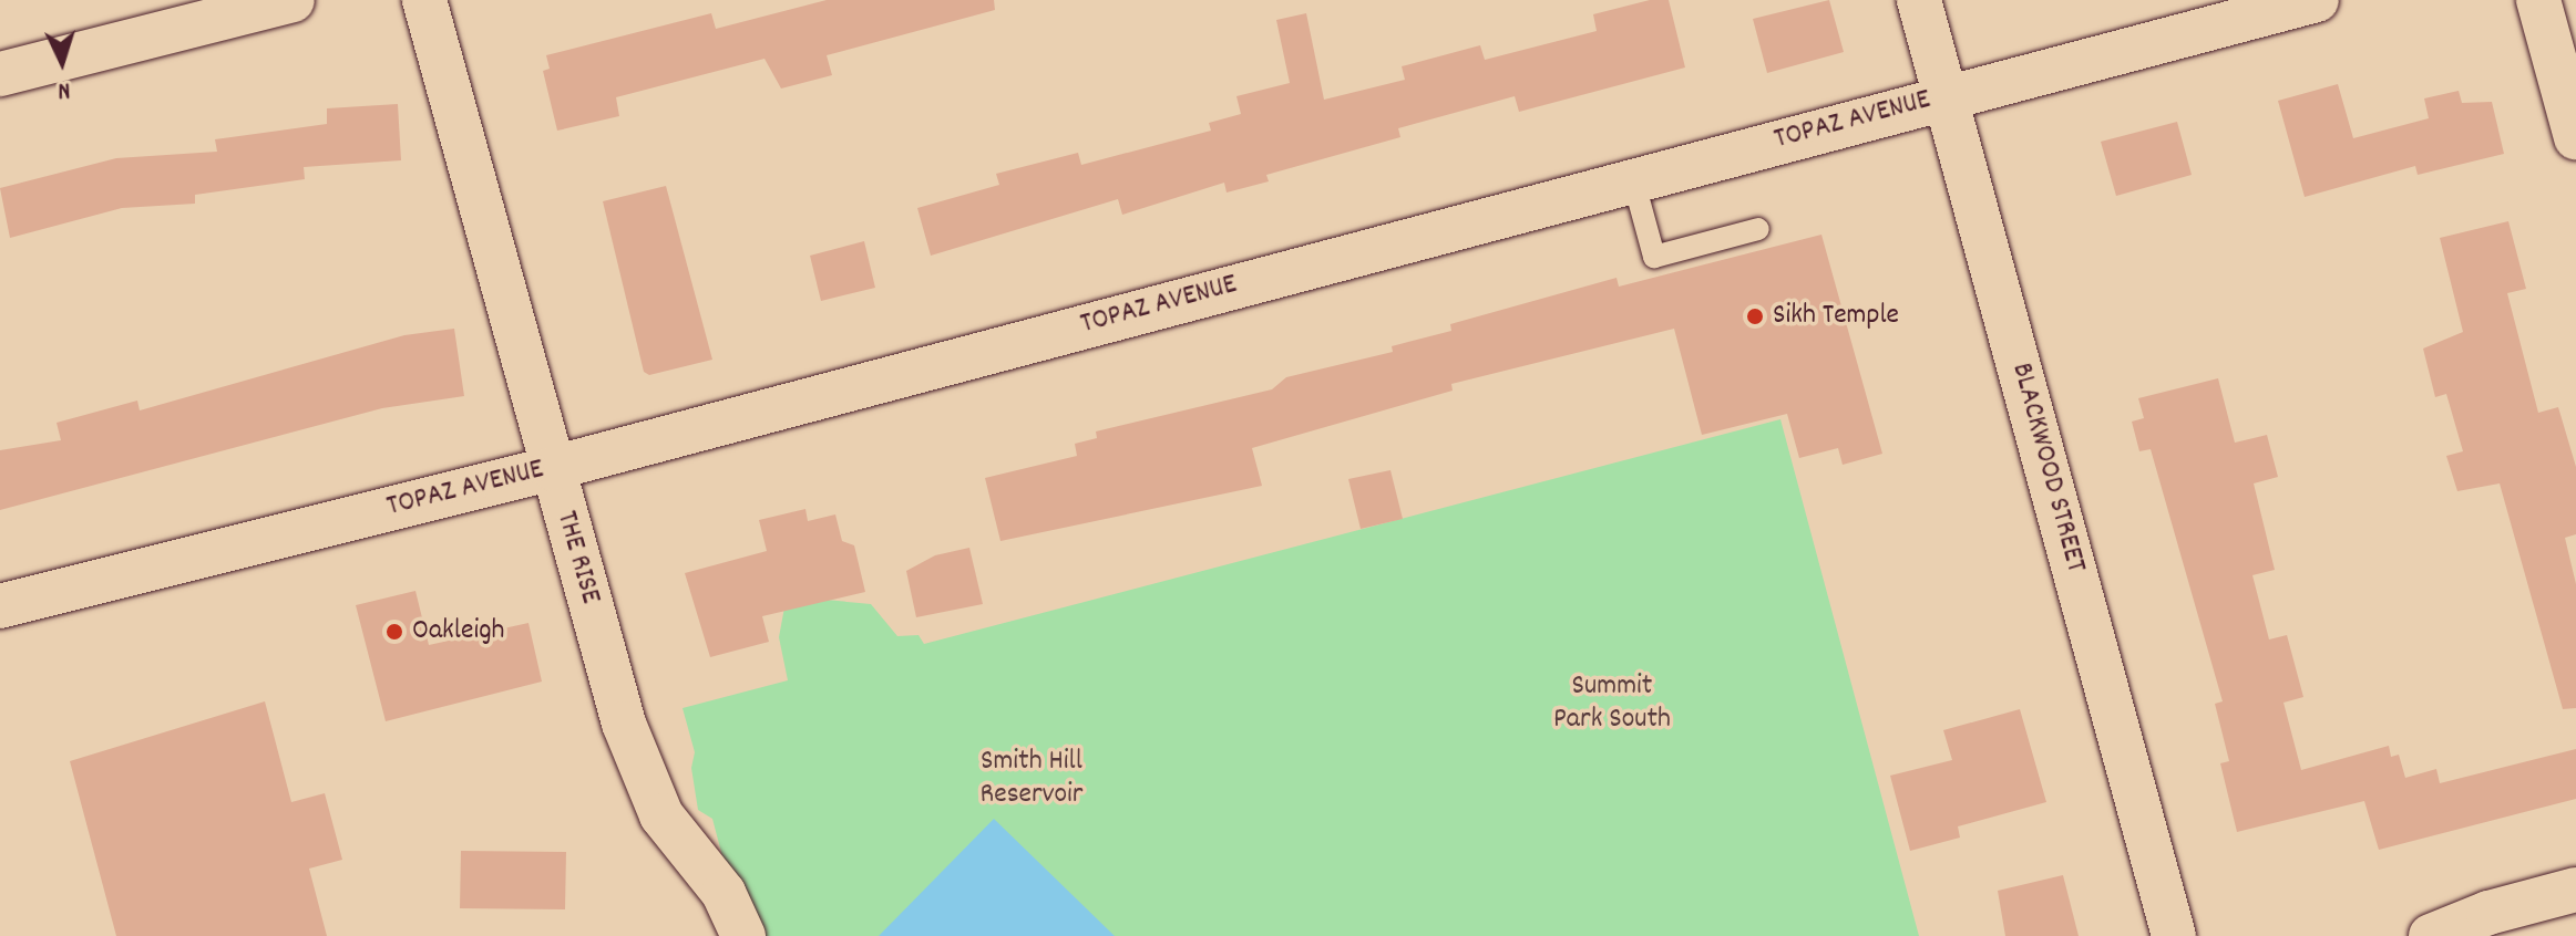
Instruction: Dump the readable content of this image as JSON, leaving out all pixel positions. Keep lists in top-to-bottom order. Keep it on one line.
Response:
{"streets":{"street":["TOPAZ AVENUE","BLACKWOOD STREET","THE RISE"]},"crossings":[["TOPAZ AVENUE","BLACKWOOD STREET"],["TOPAZ AVENUE","THE RISE"]],"parks":["Summit Park South","Smith Hill Reservoir"],"places":["Sikh Temple","Oakleigh"],"north":"bottom"}
